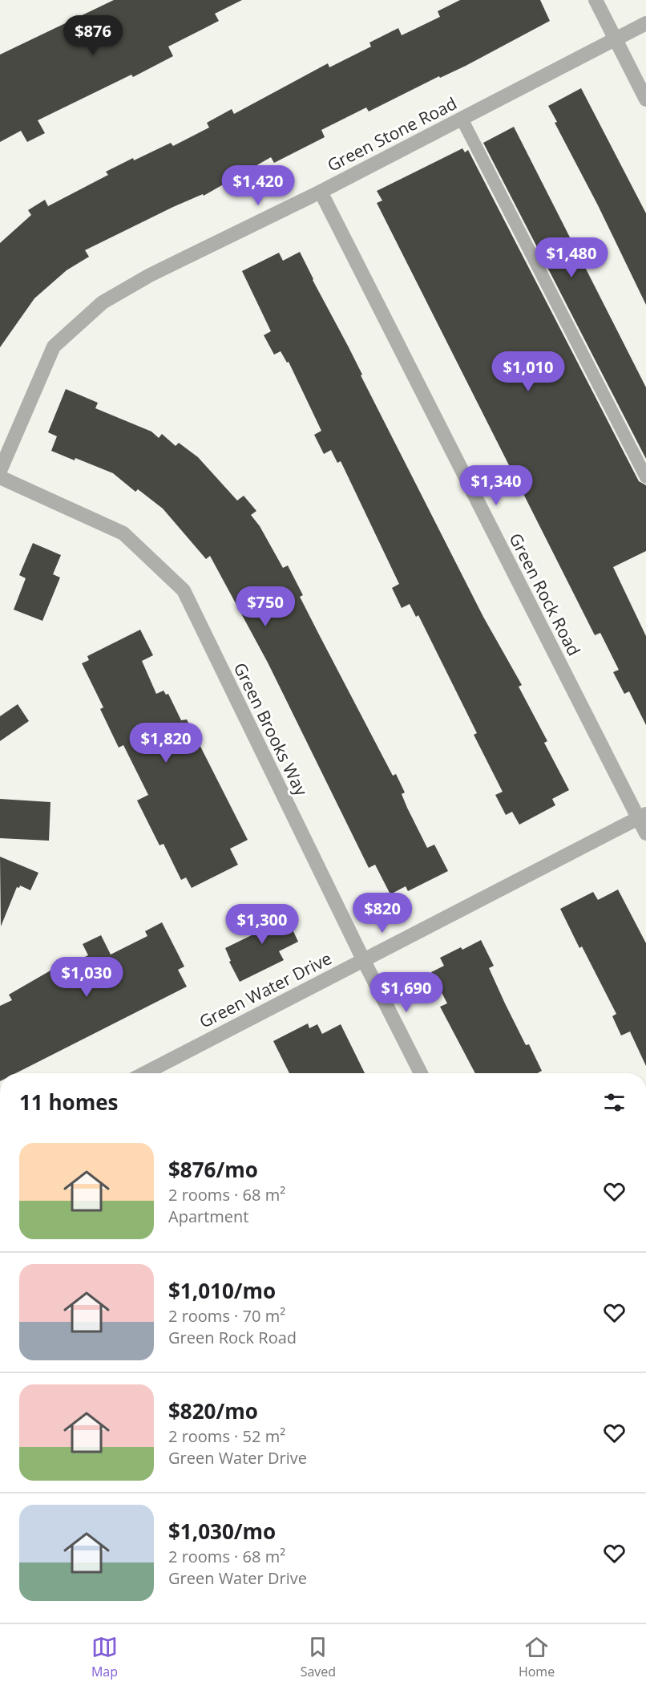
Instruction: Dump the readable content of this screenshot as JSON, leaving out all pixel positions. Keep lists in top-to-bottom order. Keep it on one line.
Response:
{"streets":{"street":["Green Stone Road","Green Rock Road","Green Brooks Way","Green Water Drive"]},"crossings":[["Green Stone Road","Green Rock Road"],["Green Rock Road","Green Water Drive"],["Green Brooks Way","Green Water Drive"]],"page":{"price":["$876","$1,420","$1,480","$1,010","$1,340","$750","$1,820","$820","$1,300","$1,030","$1,690"],"heading":"11 homes","list":[{"name":"$876/mo","note":"2 rooms · 68 m² · Apartment"},{"name":"$1,010/mo","note":"2 rooms · 70 m² · Green Rock Road"},{"name":"$820/mo","note":"2 rooms · 52 m² · Green Water Drive"},{"name":"$1,030/mo","note":"2 rooms · 68 m² · Green Water Drive"}],"tabs":["Map","Saved","Home"]}}
